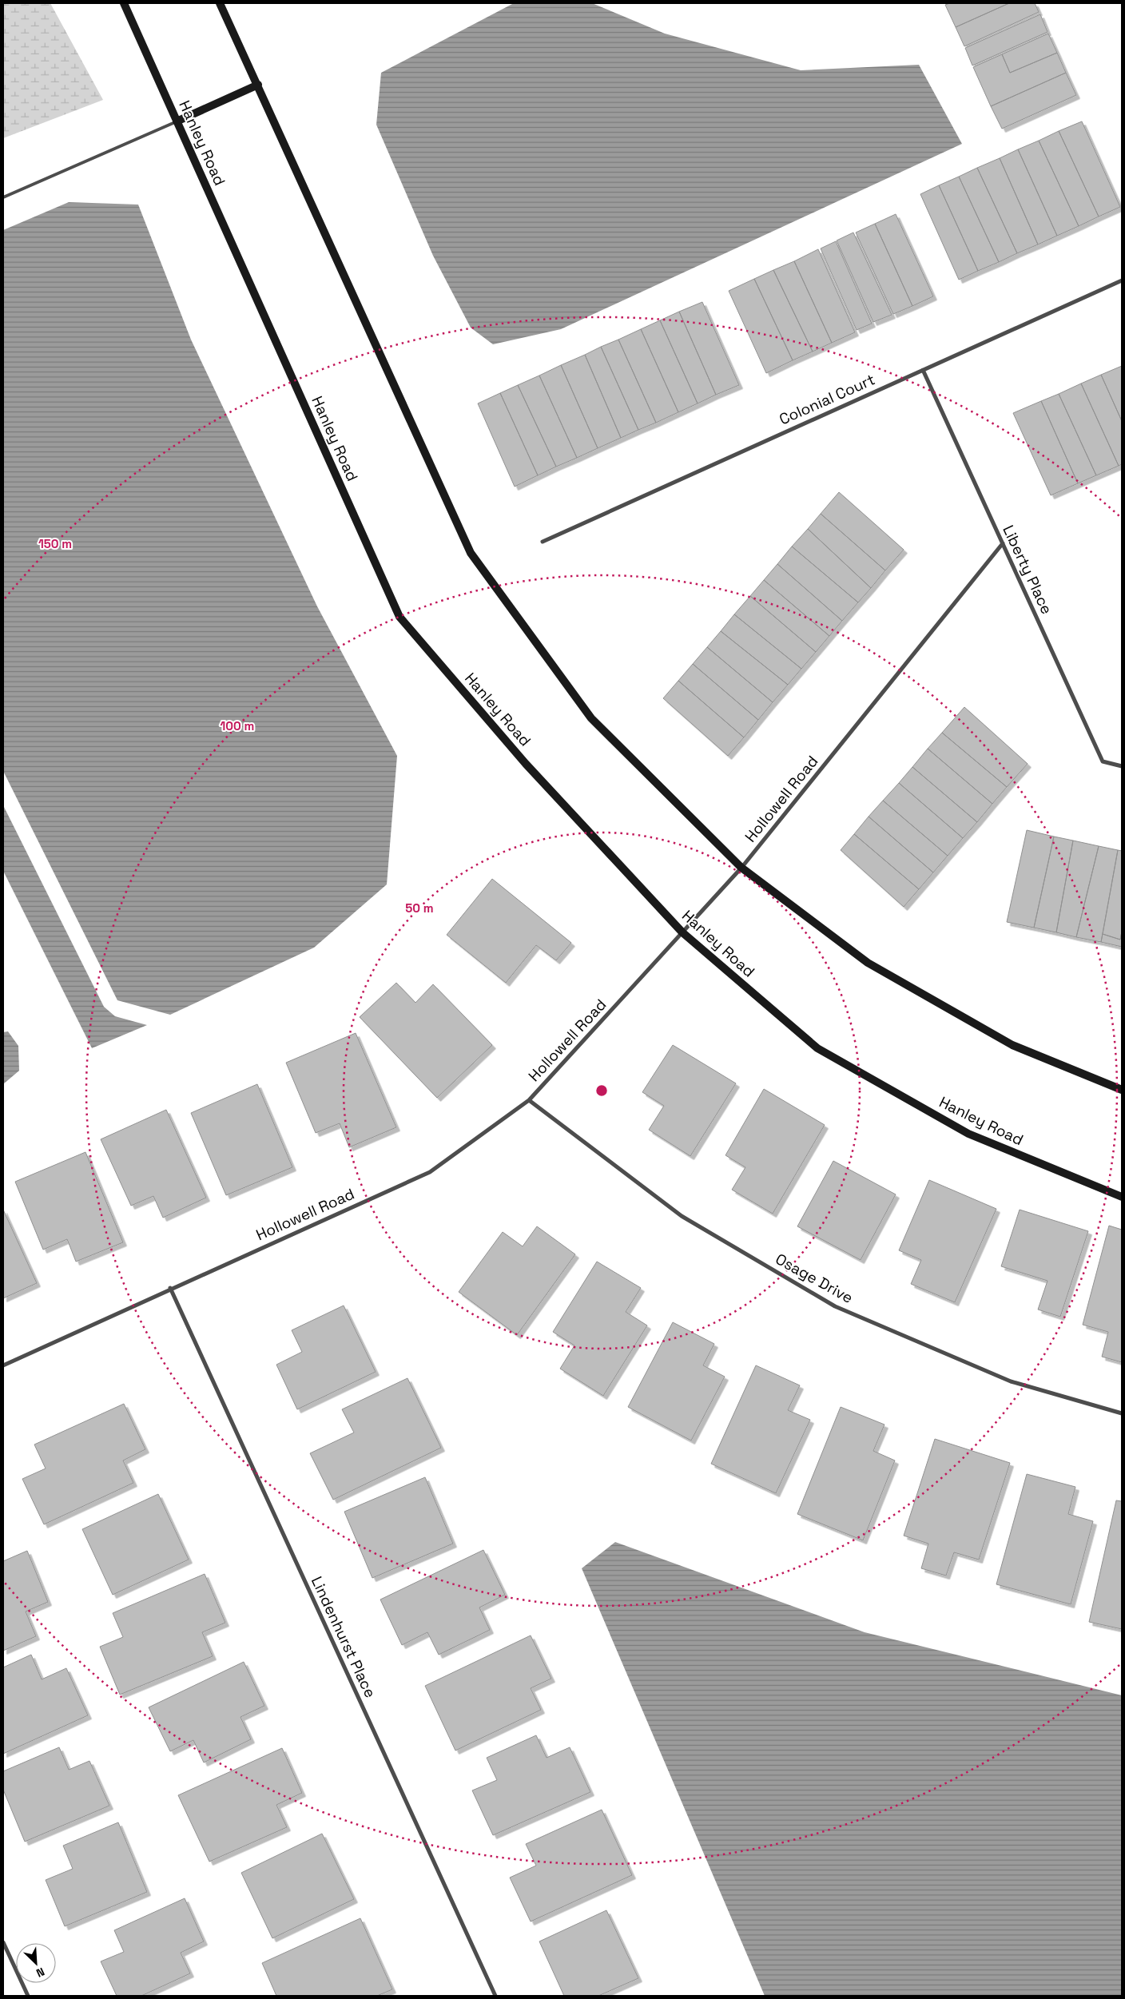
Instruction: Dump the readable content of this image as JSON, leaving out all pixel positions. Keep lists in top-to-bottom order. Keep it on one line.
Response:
{"streets":{"main road":["Hanley Road"],"street":["Colonial Court","Liberty Place","Hollowell Road","Osage Drive","Lindenhurst Place"]},"crossings":[["Hanley Road","Hollowell Road"],["Colonial Court","Liberty Place"],["Liberty Place","Hollowell Road"],["Hollowell Road","Osage Drive"],["Hollowell Road","Lindenhurst Place"]],"north":"bottom right","rings":["150 m","100 m","50 m"]}
